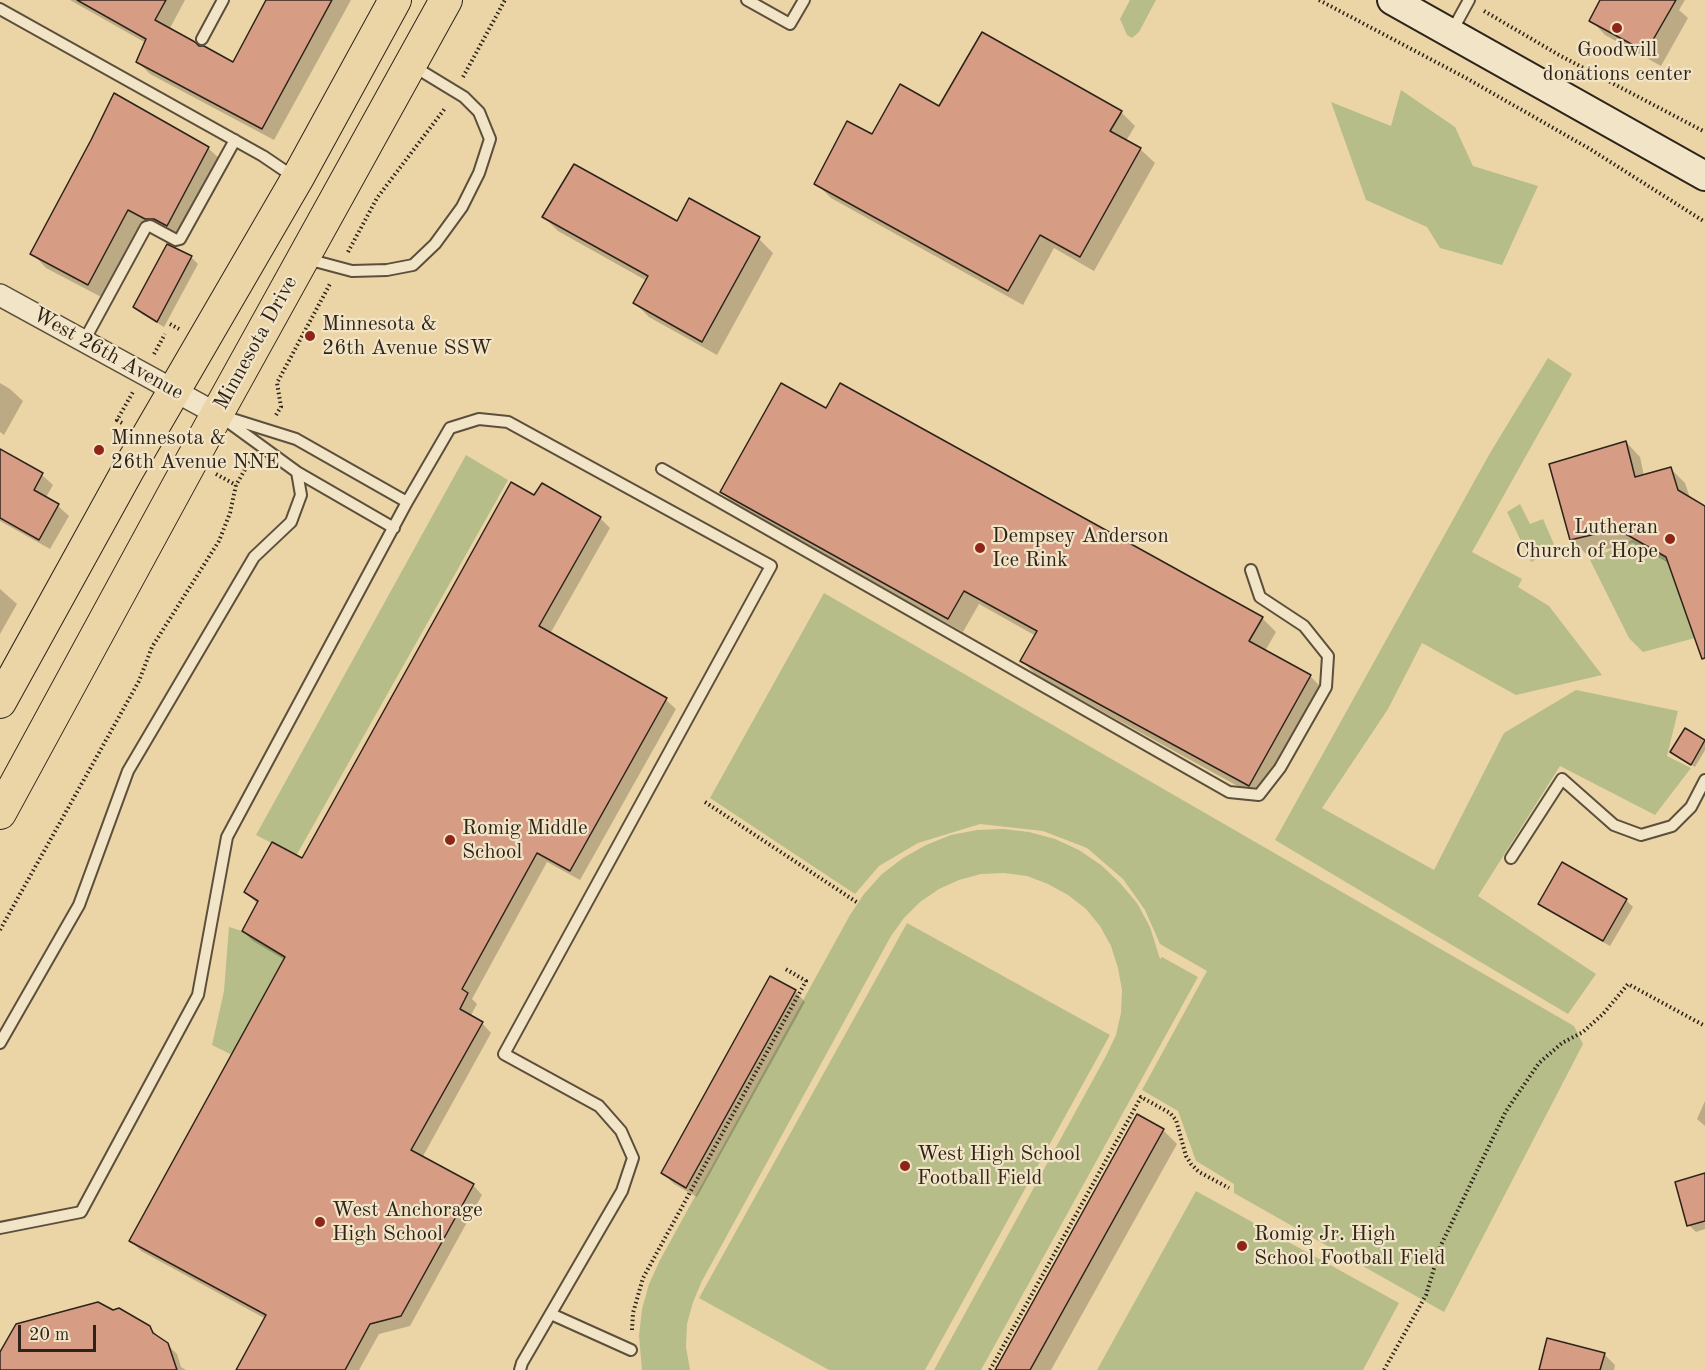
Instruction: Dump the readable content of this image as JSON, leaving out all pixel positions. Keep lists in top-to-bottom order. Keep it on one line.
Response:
{"streets":{"main road":["Minnesota Drive"],"street":["West 26th Avenue"]},"crossings":[["Minnesota Drive","West 26th Avenue"]],"places":["Goodwill donations center","Minnesota & 26th Avenue SSW","Minnesota & 26th Avenue NNE","Lutheran Church of Hope","Dempsey Anderson Ice Rink","Romig Middle School","West High School Football Field","West Anchorage High School","Romig Jr. High School Football Field"],"scale_bar":"20 m"}
